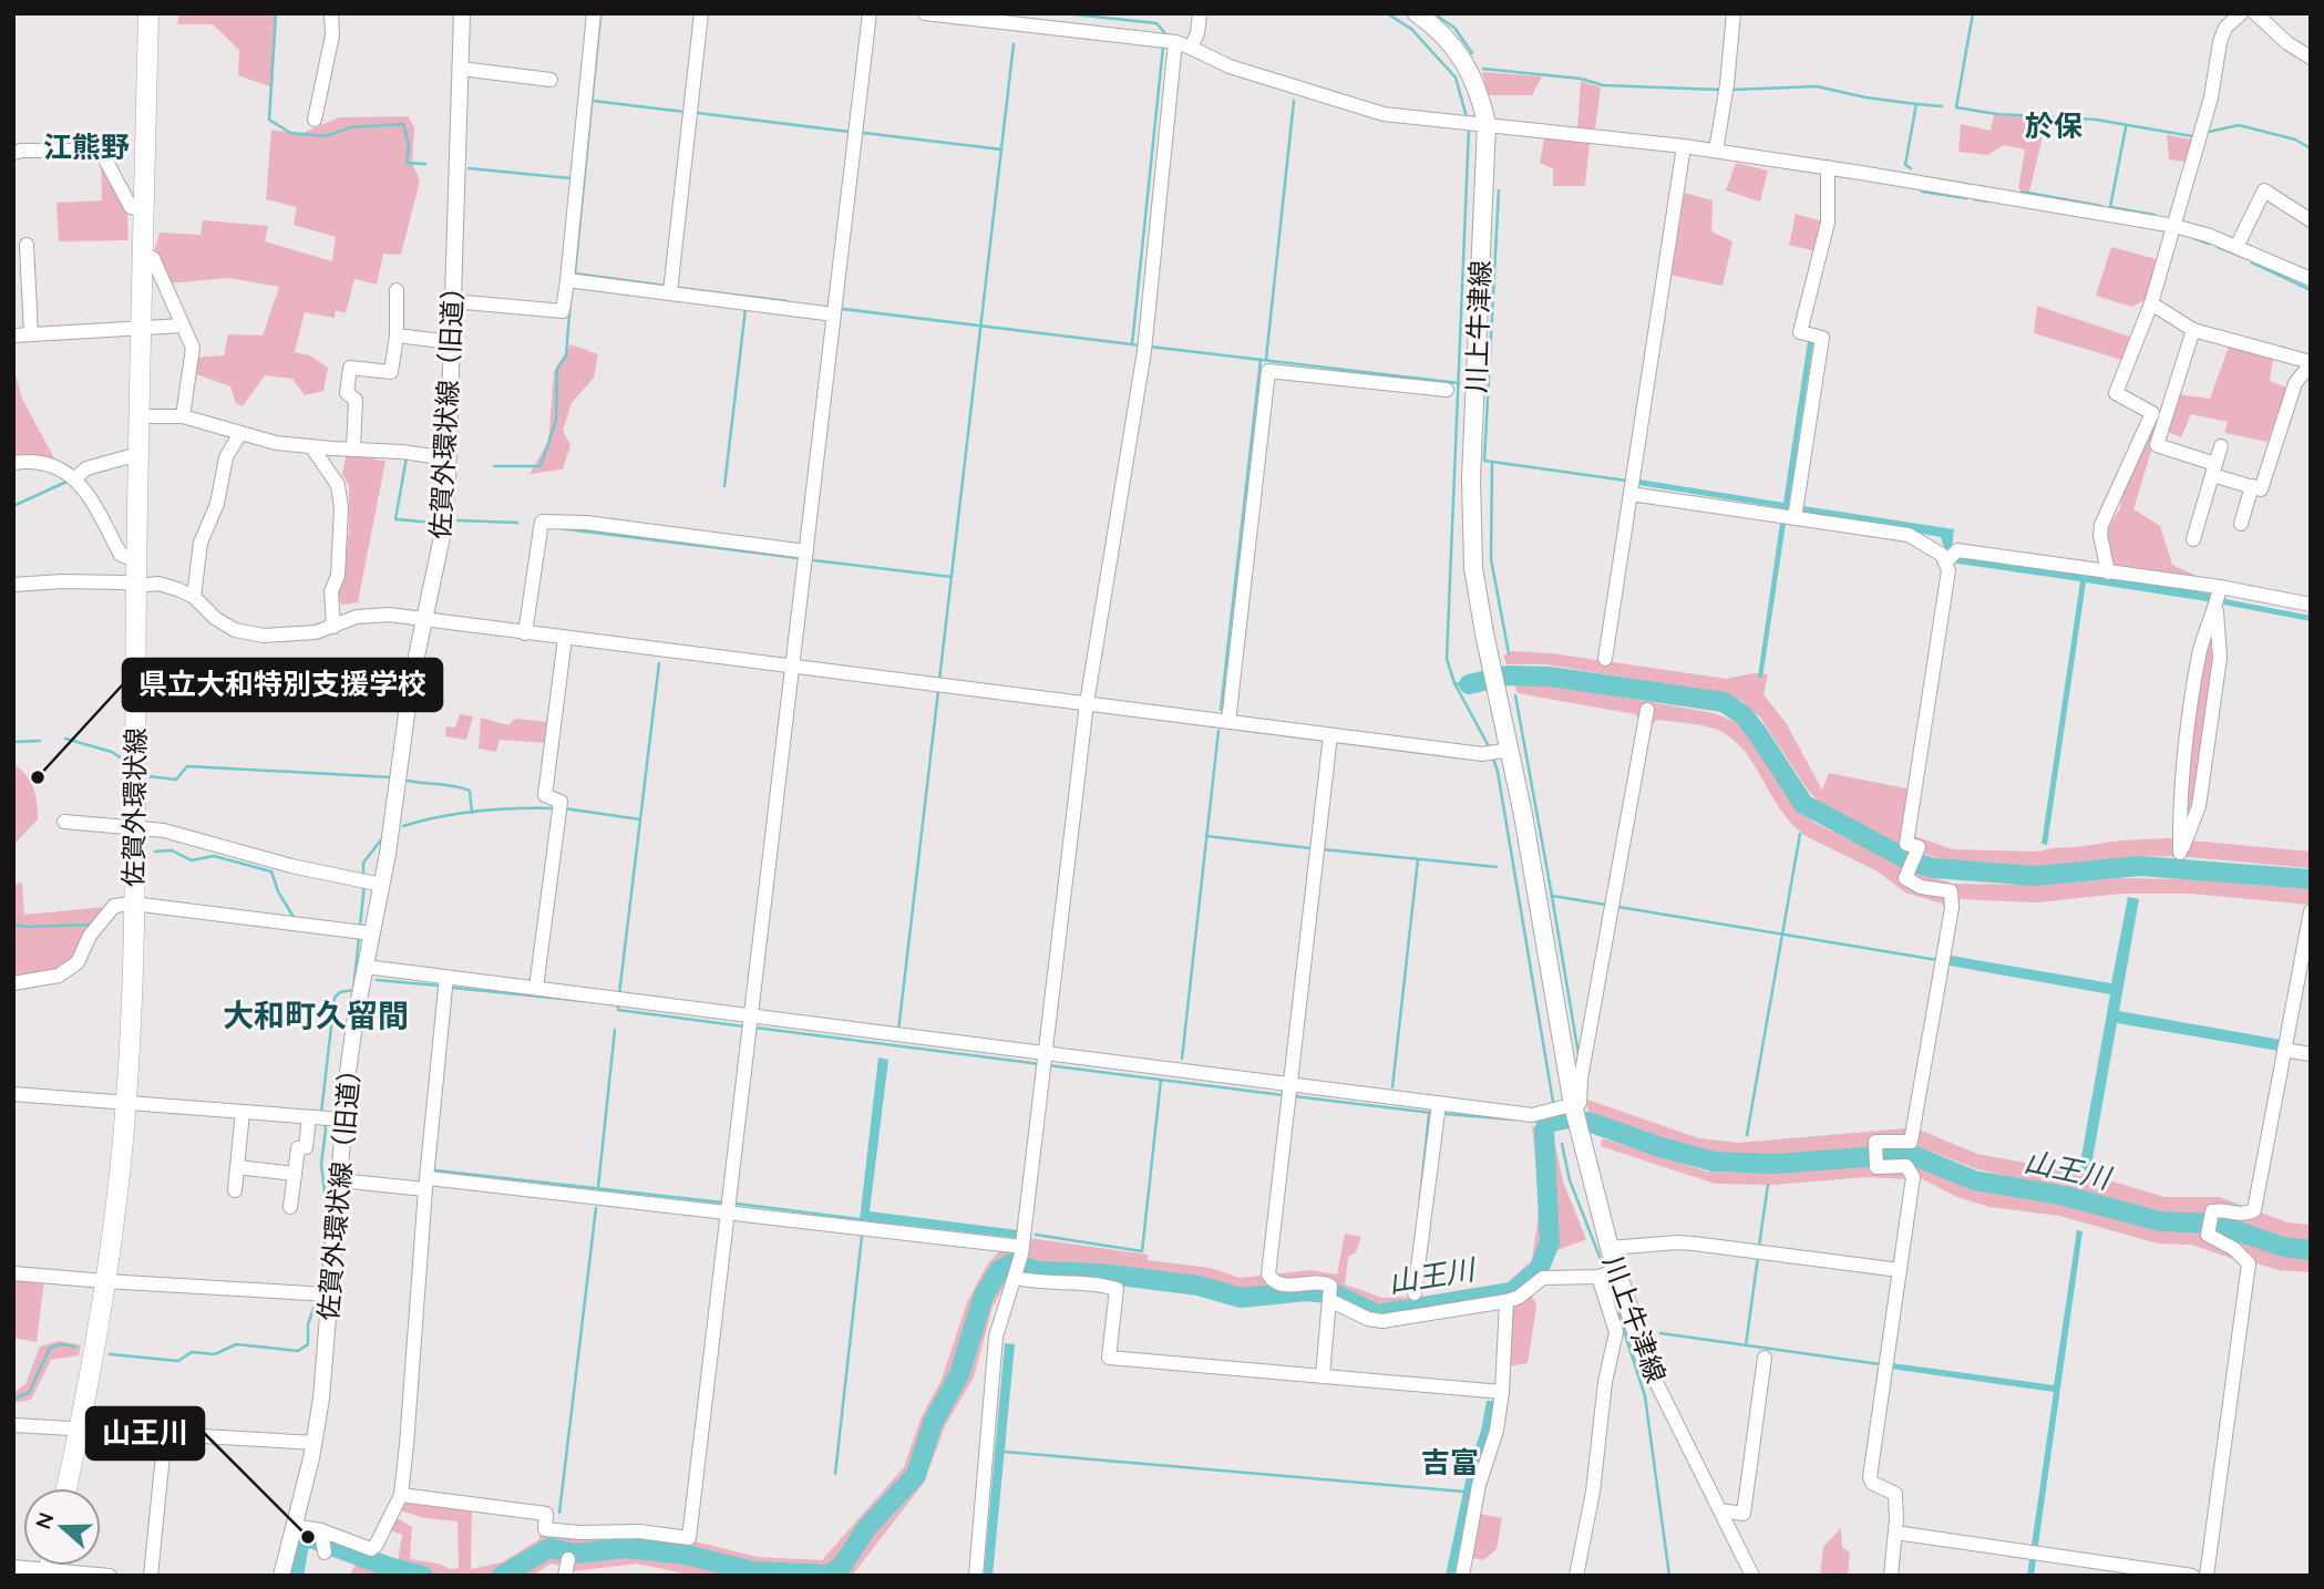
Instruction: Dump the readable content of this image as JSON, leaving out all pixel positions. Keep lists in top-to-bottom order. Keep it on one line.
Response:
{"streets":{"main road":["川上牛津線","佐賀外環状線"],"street":["佐賀外環状線（旧道）"]},"districts":["於保","江熊野","大和町久留間","吉富"],"water":["山王川"],"places":["県立大和特別支援学校","山王川"],"north":"left"}
